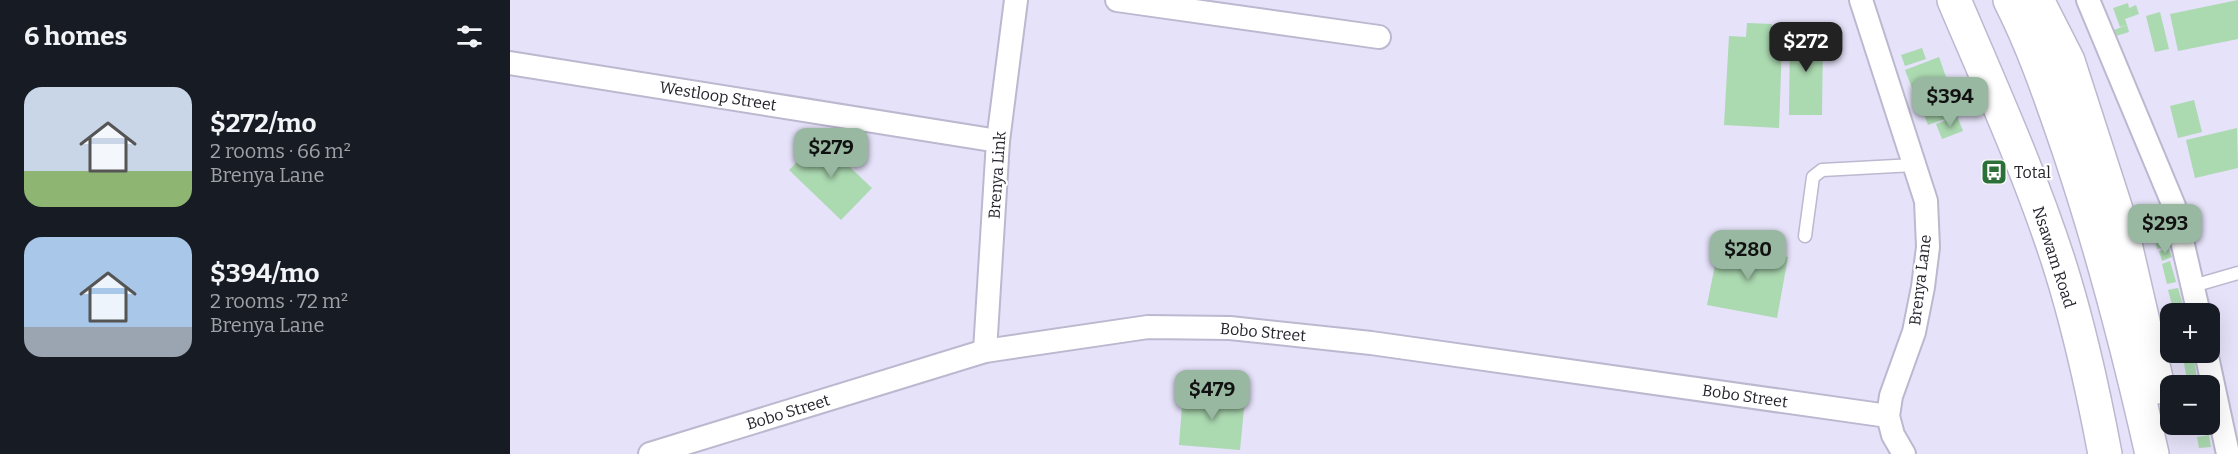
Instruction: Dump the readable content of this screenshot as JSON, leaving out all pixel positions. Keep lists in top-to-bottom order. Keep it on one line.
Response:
{"streets":{"highway":["Nsawam Road"],"street":["Westloop Street","Brenya Link","Brenya Lane","Bobo Street"]},"crossings":[["Westloop Street","Brenya Link"],["Brenya Link","Bobo Street"],["Brenya Lane","Bobo Street"]],"places":{"bus stop":["Total"]},"page":{"heading":"6 homes","price":["$272","$394","$279","$293","$280","$479"],"list":[{"name":"$272/mo","note":"2 rooms · 66 m² · Brenya Lane"},{"name":"$394/mo","note":"2 rooms · 72 m² · Brenya Lane"}],"map_buttons":["+","−"]}}
